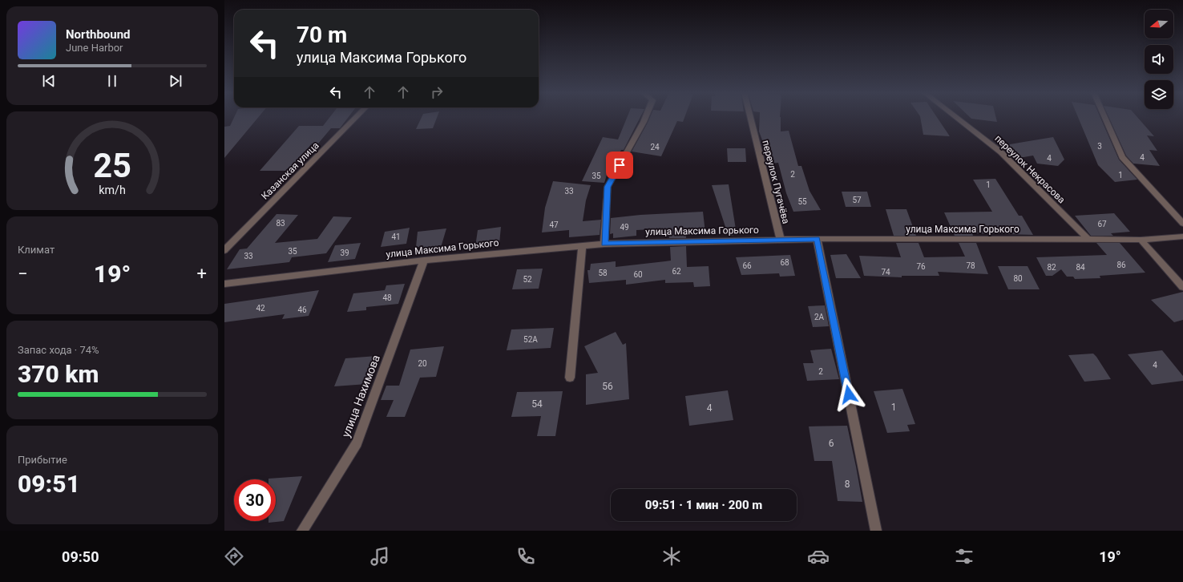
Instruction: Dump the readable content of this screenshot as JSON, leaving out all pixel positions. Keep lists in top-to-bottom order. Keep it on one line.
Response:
{"streets":{"street":["переулок Некрасова","Казанская улица","переулок Пугачёва","улица Максима Горького","улица Нахимова"]},"crossings":[["переулок Некрасова","улица Максима Горького"],["переулок Пугачёва","улица Максима Горького"],["улица Максима Горького","улица Нахимова"]],"house_numbers":["3","24","4","4","2","1","35","1","33","57","55","83","67","47","49","41","35","39","33","68","86","66","78","76","82","84","62","74","58","60","80","52","48","42","46","2А","52А","20","4","2","56","54","1","4","6","8"],"north":"left","page":{"turn":["70 m","улица Максима Горького"],"song":["Northbound","June Harbor"],"tile":["Климат",["Запас хода · 74%","370 km"],["Прибытие","09:51"]],"heat":["−","19°","+"],"limit":"30","trip":"09:51 · 1 мин · 200 m","tabs":["09:50","19°"],"gauge":["25","km/h"]}}
